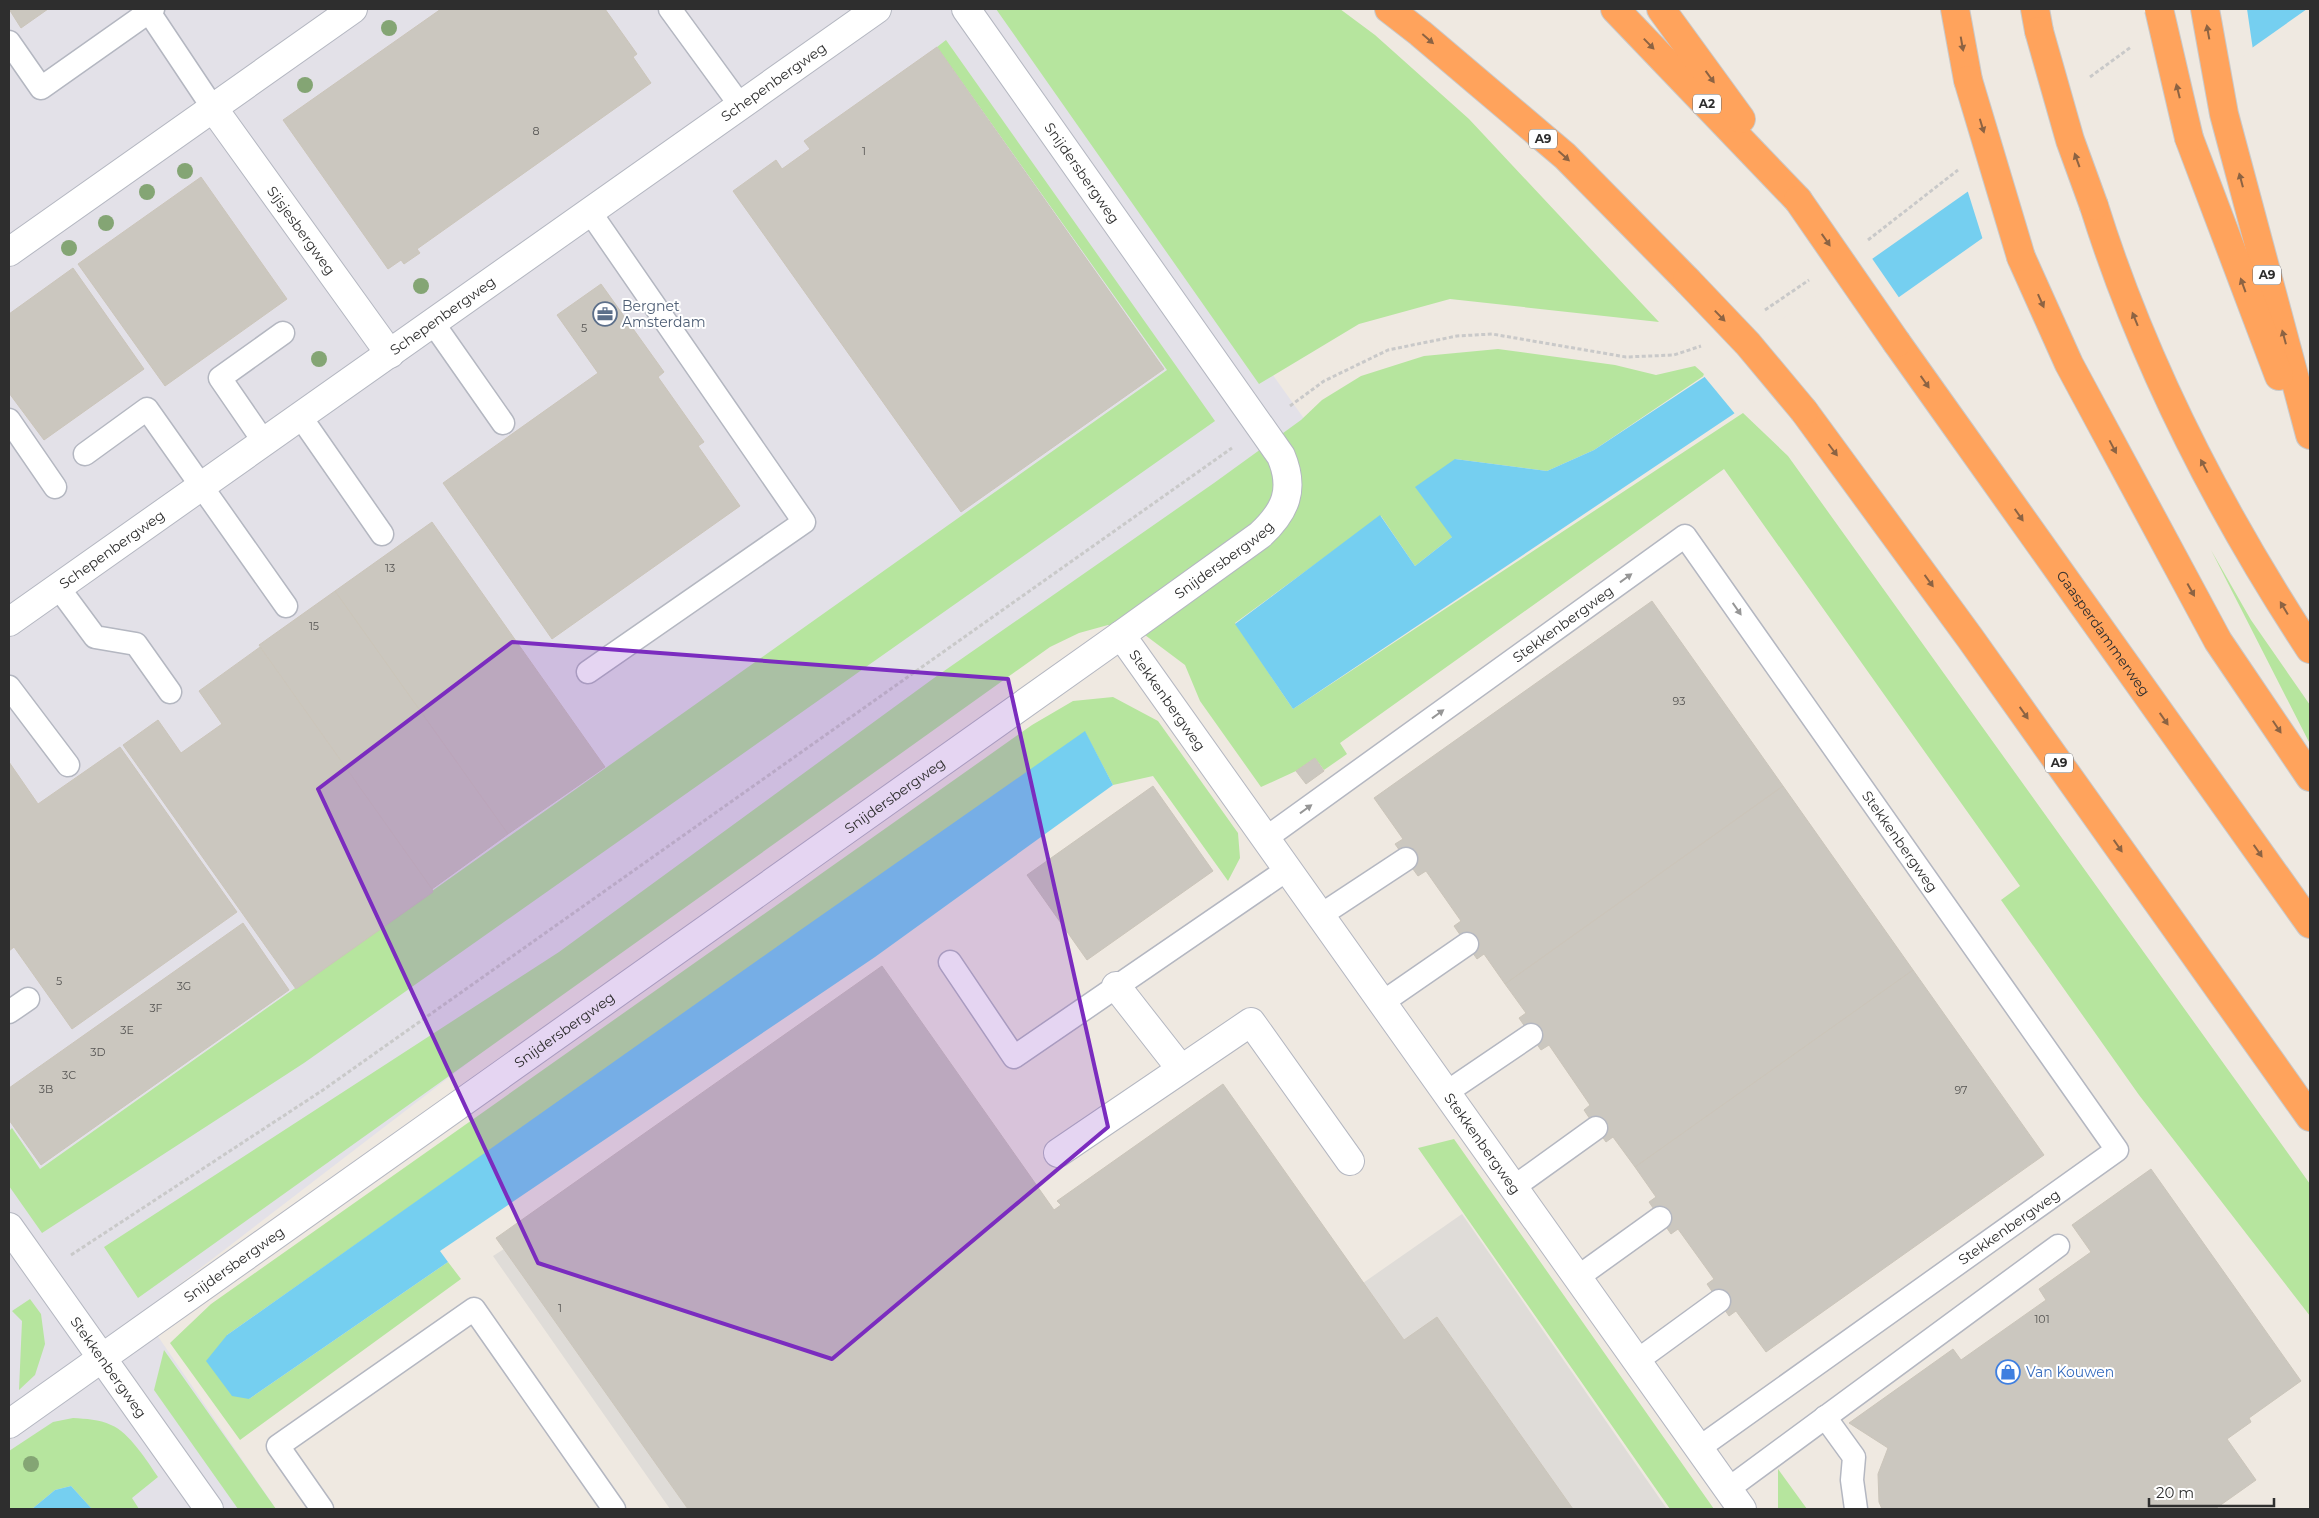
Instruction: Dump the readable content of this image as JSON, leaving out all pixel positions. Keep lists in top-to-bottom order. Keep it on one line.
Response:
{"streets":{"highway":["A2","A9","Gaasperdammerweg"],"street":["Schepenbergweg","Snijdersbergweg","Sijsjesbergweg","Stekkenbergweg"]},"crossings":[["Schepenbergweg","Sijsjesbergweg"],["A2","Gaasperdammerweg"],["Snijdersbergweg","Stekkenbergweg"]],"places":{"office":["Bergnet Amsterdam"],"shop":["Van Kouwen"]},"house_numbers":["8","1","5","13","15","93","5","3G","3F","3E","3D","3C","3B","97","1","101"],"scale_bar":"20 m"}
